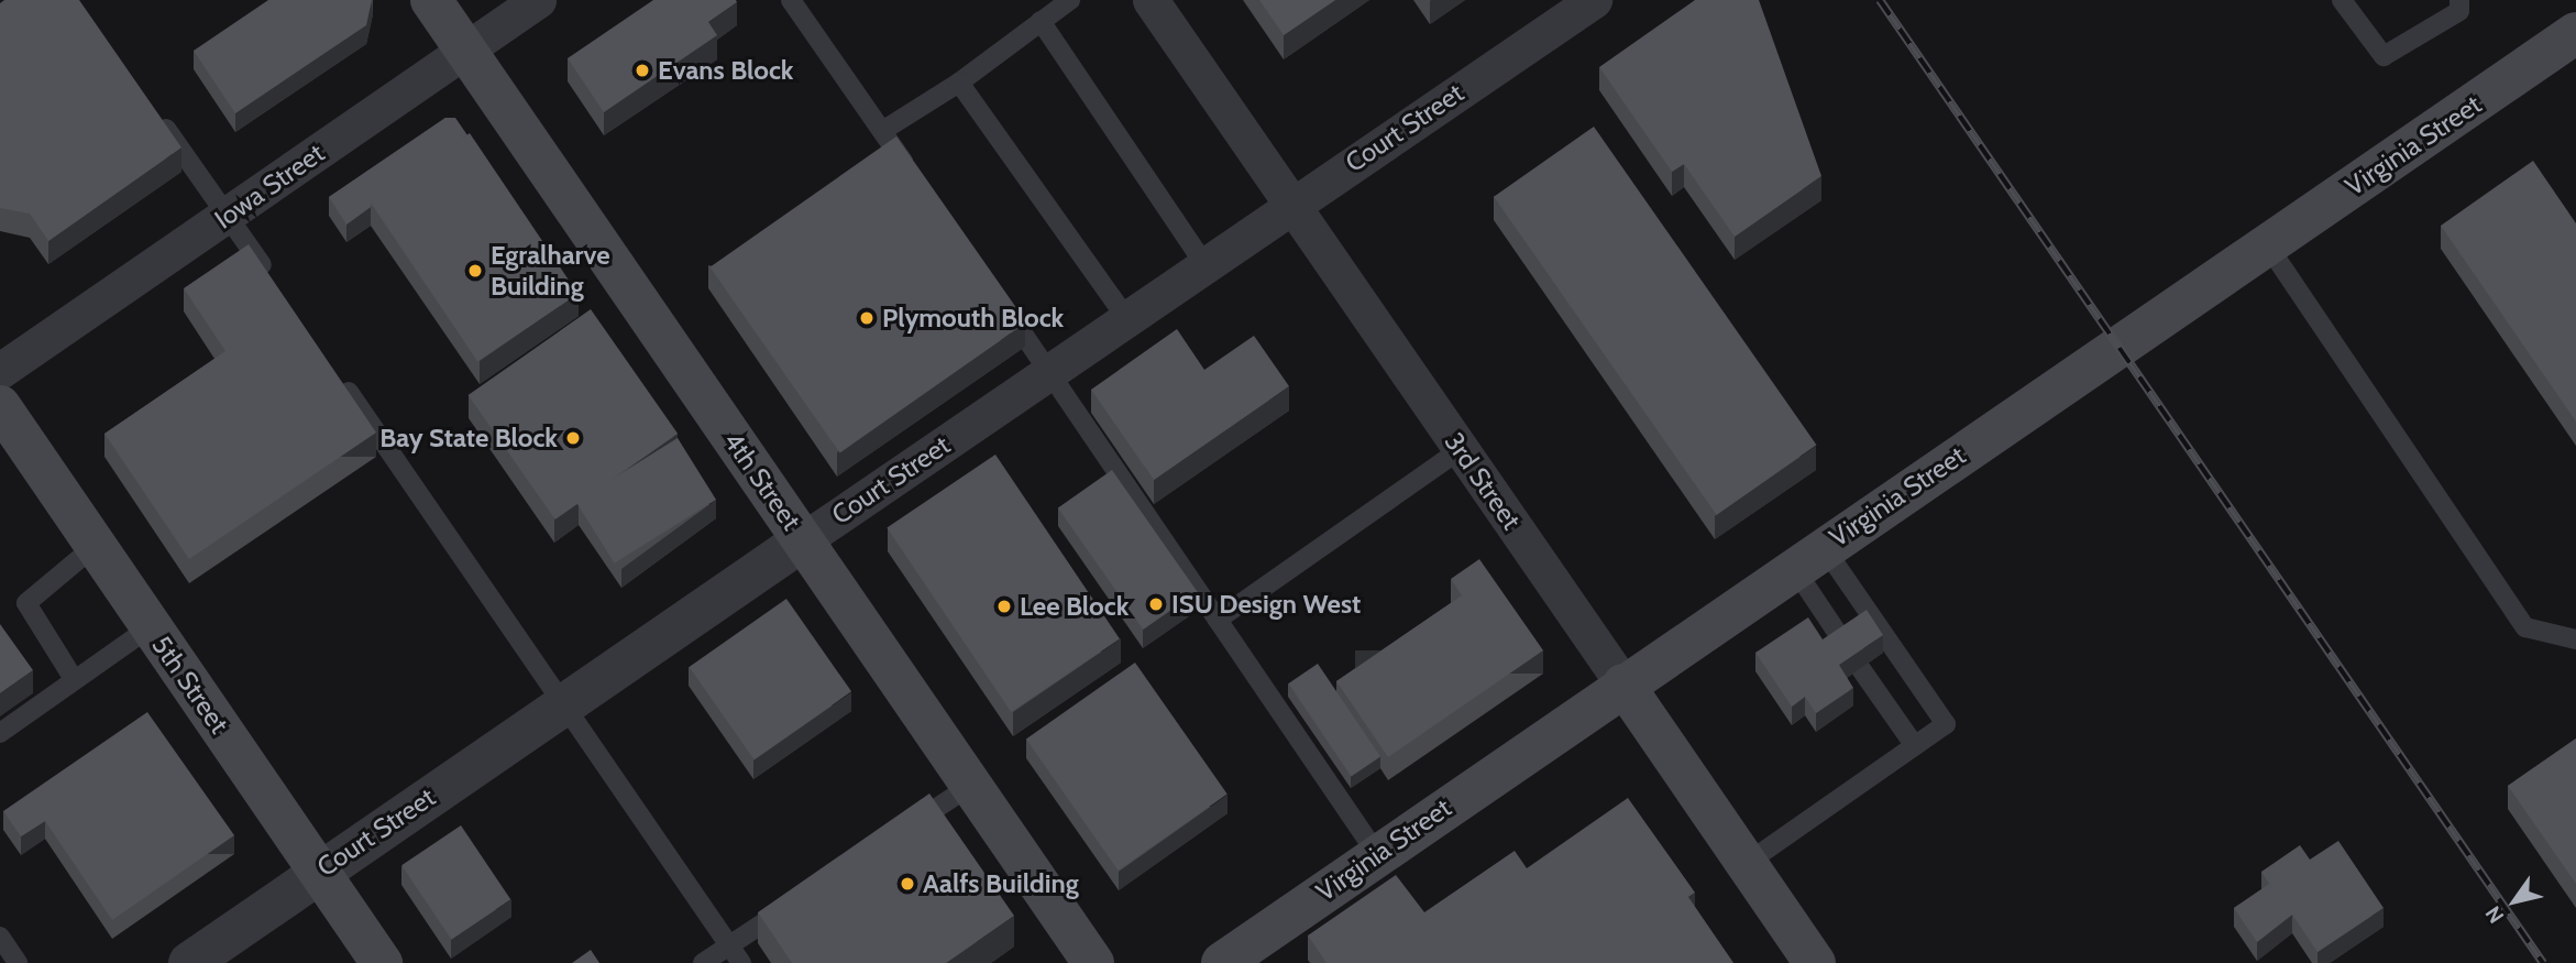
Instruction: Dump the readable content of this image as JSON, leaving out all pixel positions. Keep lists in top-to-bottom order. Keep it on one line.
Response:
{"streets":{"main road":["Virginia Street","4th Street","3rd Street","5th Street"],"street":["Court Street","Iowa Street"]},"crossings":[["Court Street","4th Street"],["Court Street","3rd Street"],["Court Street","5th Street"],["Virginia Street","3rd Street"],["Iowa Street","4th Street"]],"places":["Evans Block","Egralharve Building","Plymouth Block","Bay State Block","ISU Design West","Lee Block","Aalfs Building"],"north":"bottom left"}
